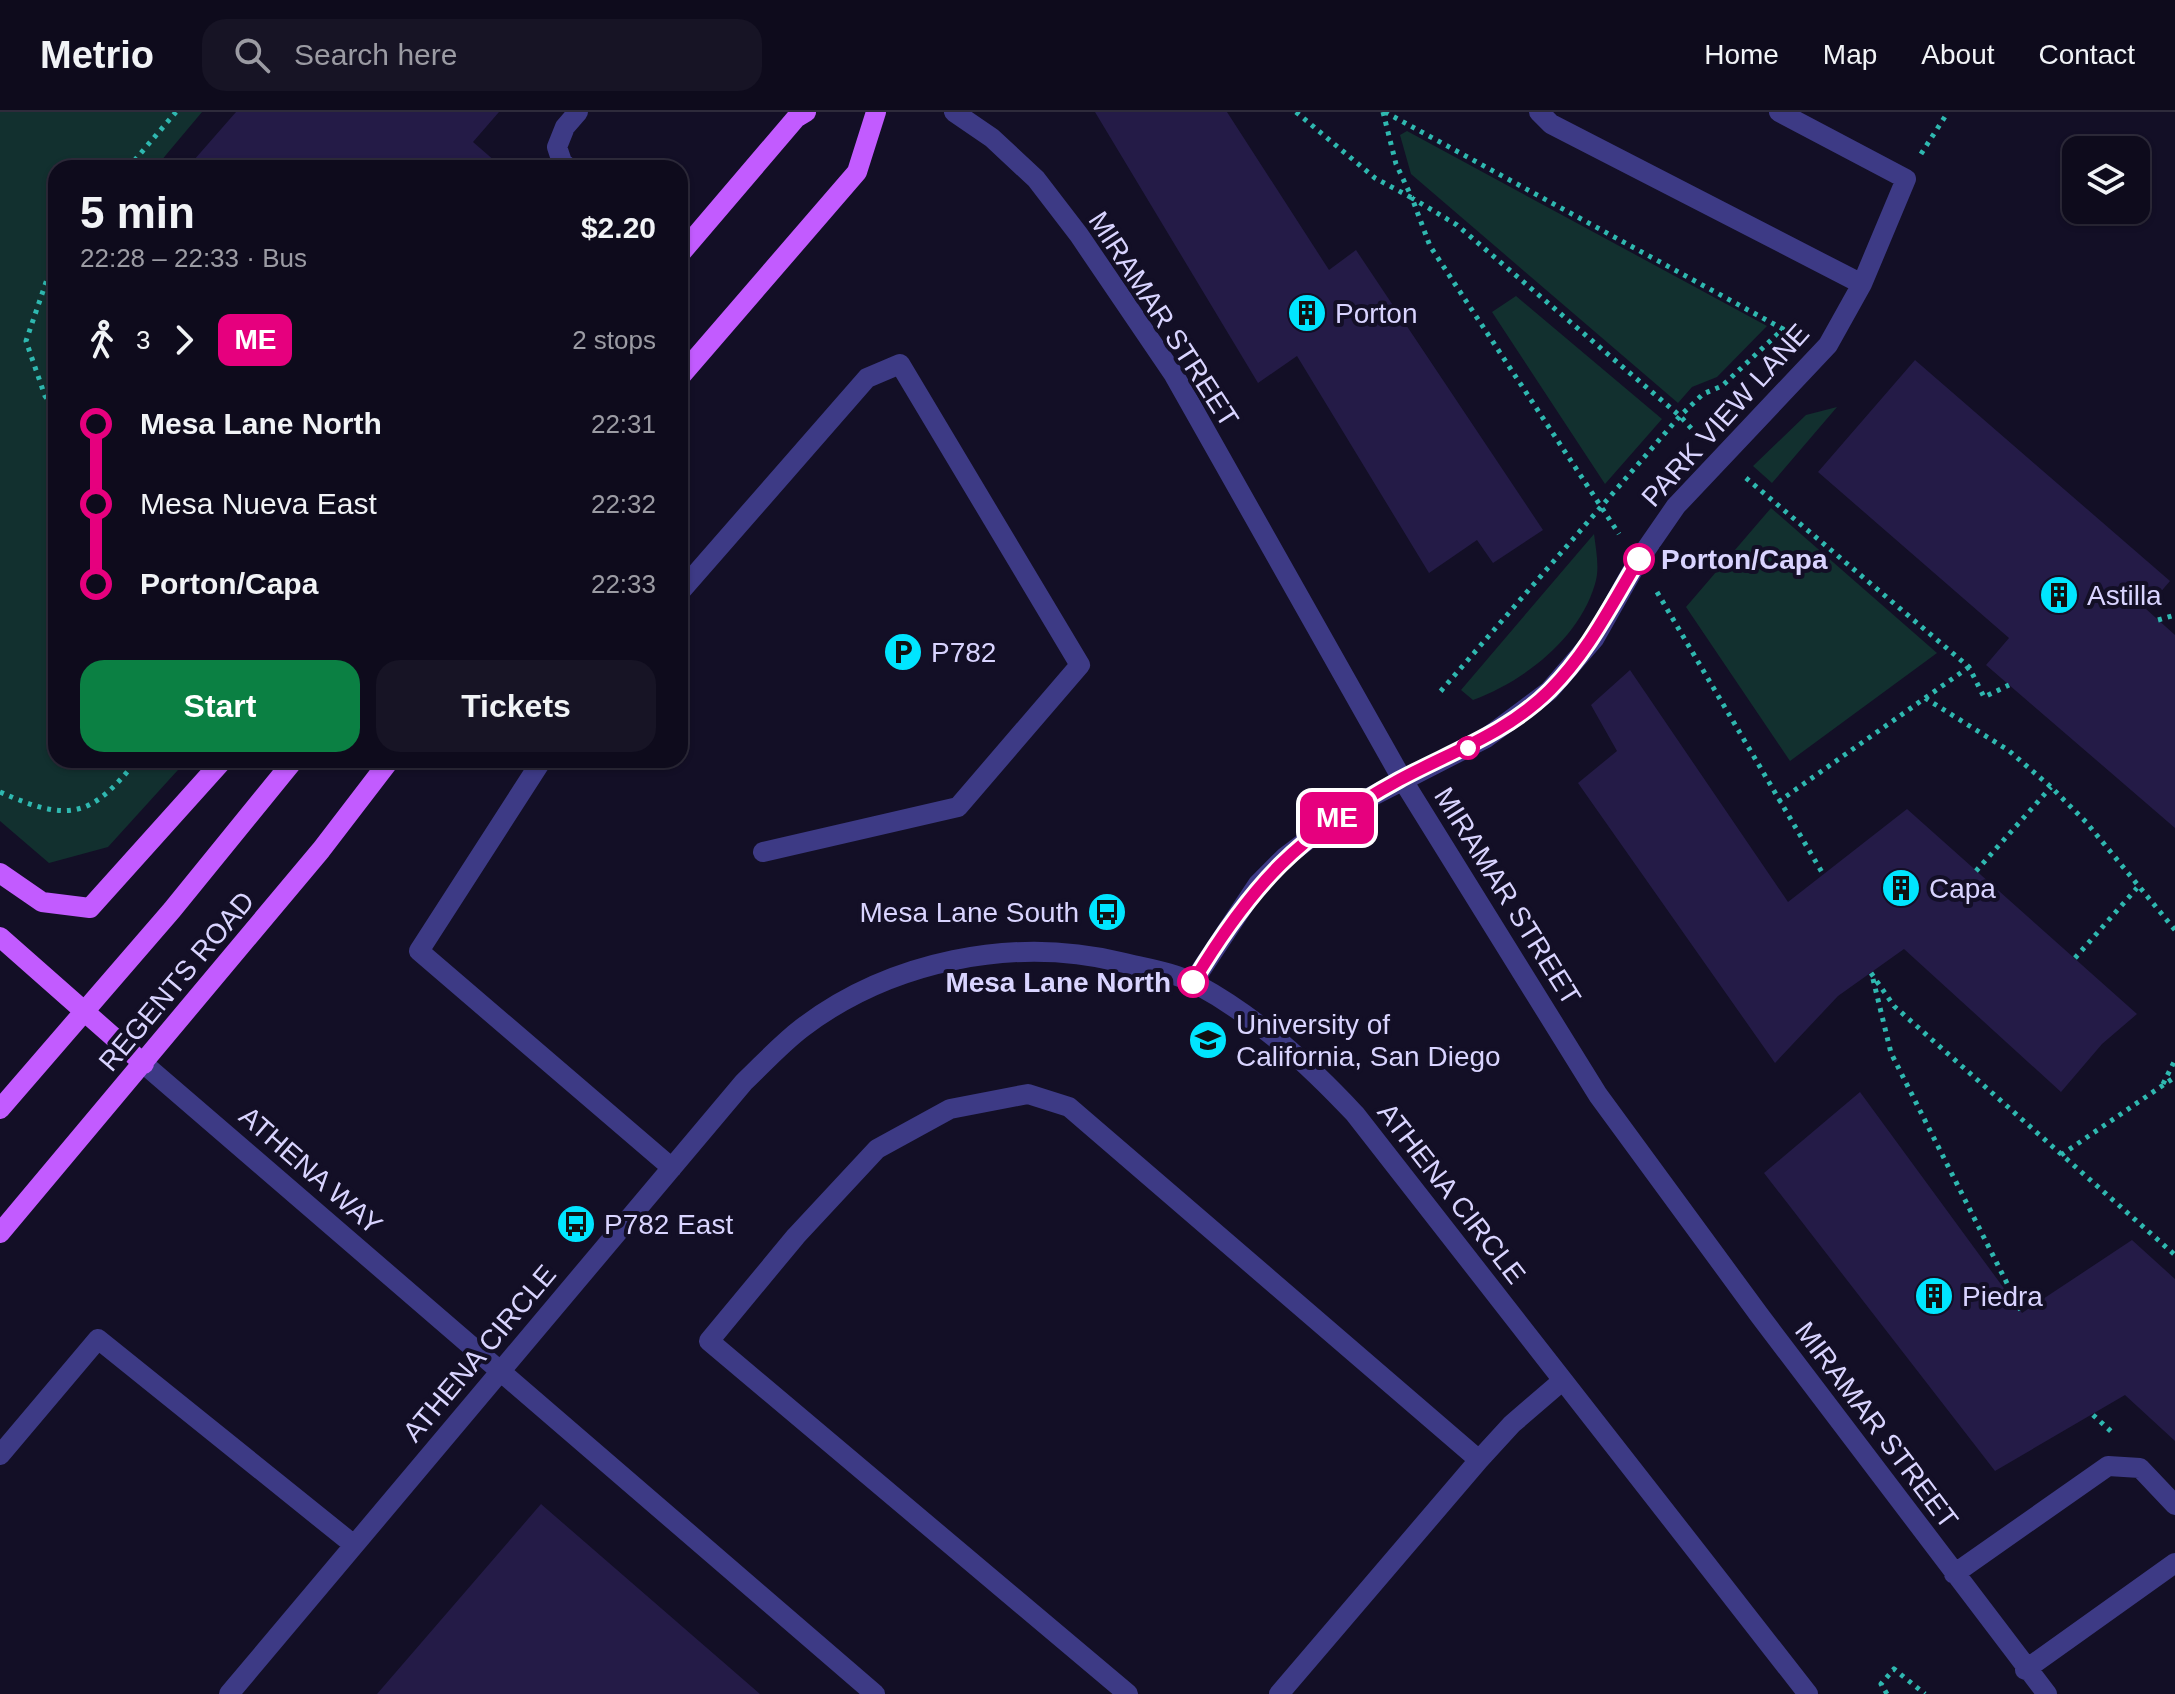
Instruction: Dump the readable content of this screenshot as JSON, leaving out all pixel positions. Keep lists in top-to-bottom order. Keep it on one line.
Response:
{"streets":{"main road":["REGENTS ROAD","ATHENA WAY"],"street":["MIRAMAR STREET","PARK VIEW LANE","ATHENA CIRCLE"]},"crossings":[["MIRAMAR STREET","PARK VIEW LANE"],["PARK VIEW LANE","ATHENA CIRCLE"],["REGENTS ROAD","ATHENA WAY"],["ATHENA WAY","ATHENA CIRCLE"]],"places":{"building":["Porton","Astilla","Capa","Piedra"],"other":["Porton/Capa","Mesa Lane North"],"parking":["P782"],"bus stop":["Mesa Lane South","P782 East"],"school or university":["University of California, San Diego"]},"lines":["bus line ME"],"page":{"header":"Metrio","search":"Search here","nav":["Home","Map","About","Contact"],"on_map":"ME","heading":["5 min","22:28 – 22:33 · Bus","$2.20"],"legs":["3","ME","2 stops"],"list":[{"name":"Mesa Lane North","value":"22:31"},{"name":"Mesa Nueva East","value":"22:32"},{"name":"Porton/Capa","value":"22:33"}],"buttons":["Start","Tickets"]}}
